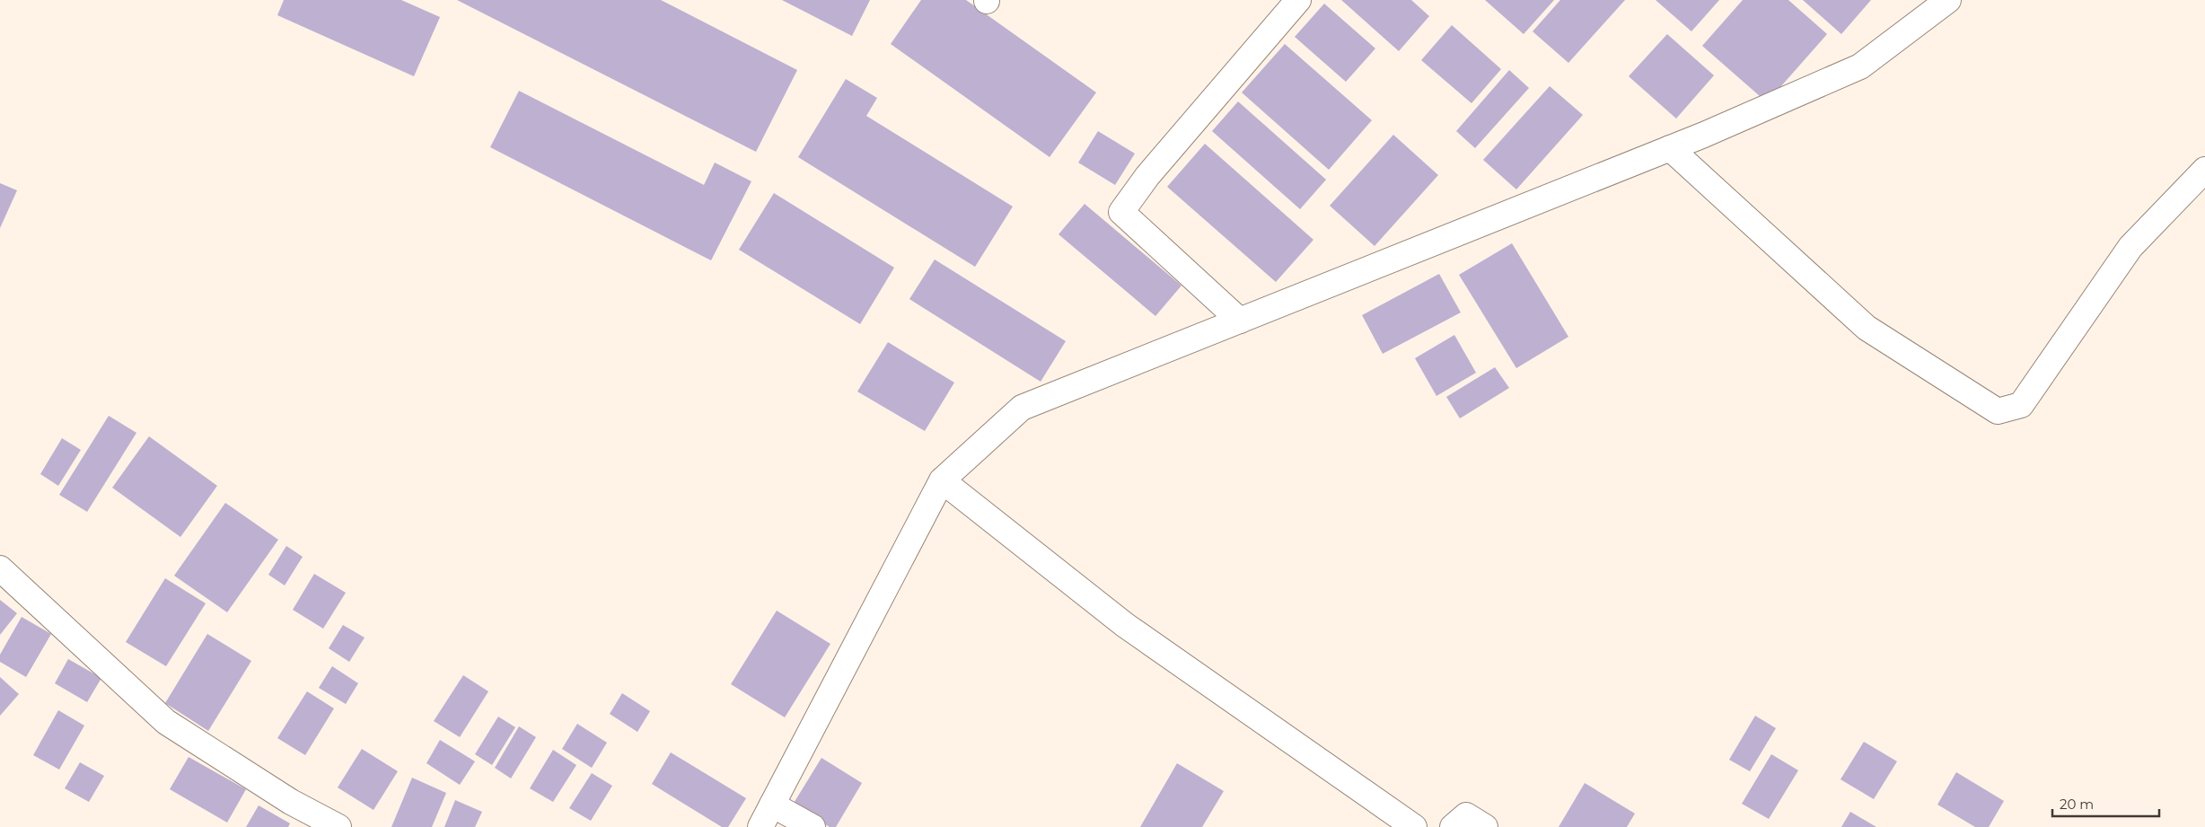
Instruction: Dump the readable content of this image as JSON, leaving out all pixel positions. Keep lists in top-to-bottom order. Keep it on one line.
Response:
{"scale_bar":"20 m"}
